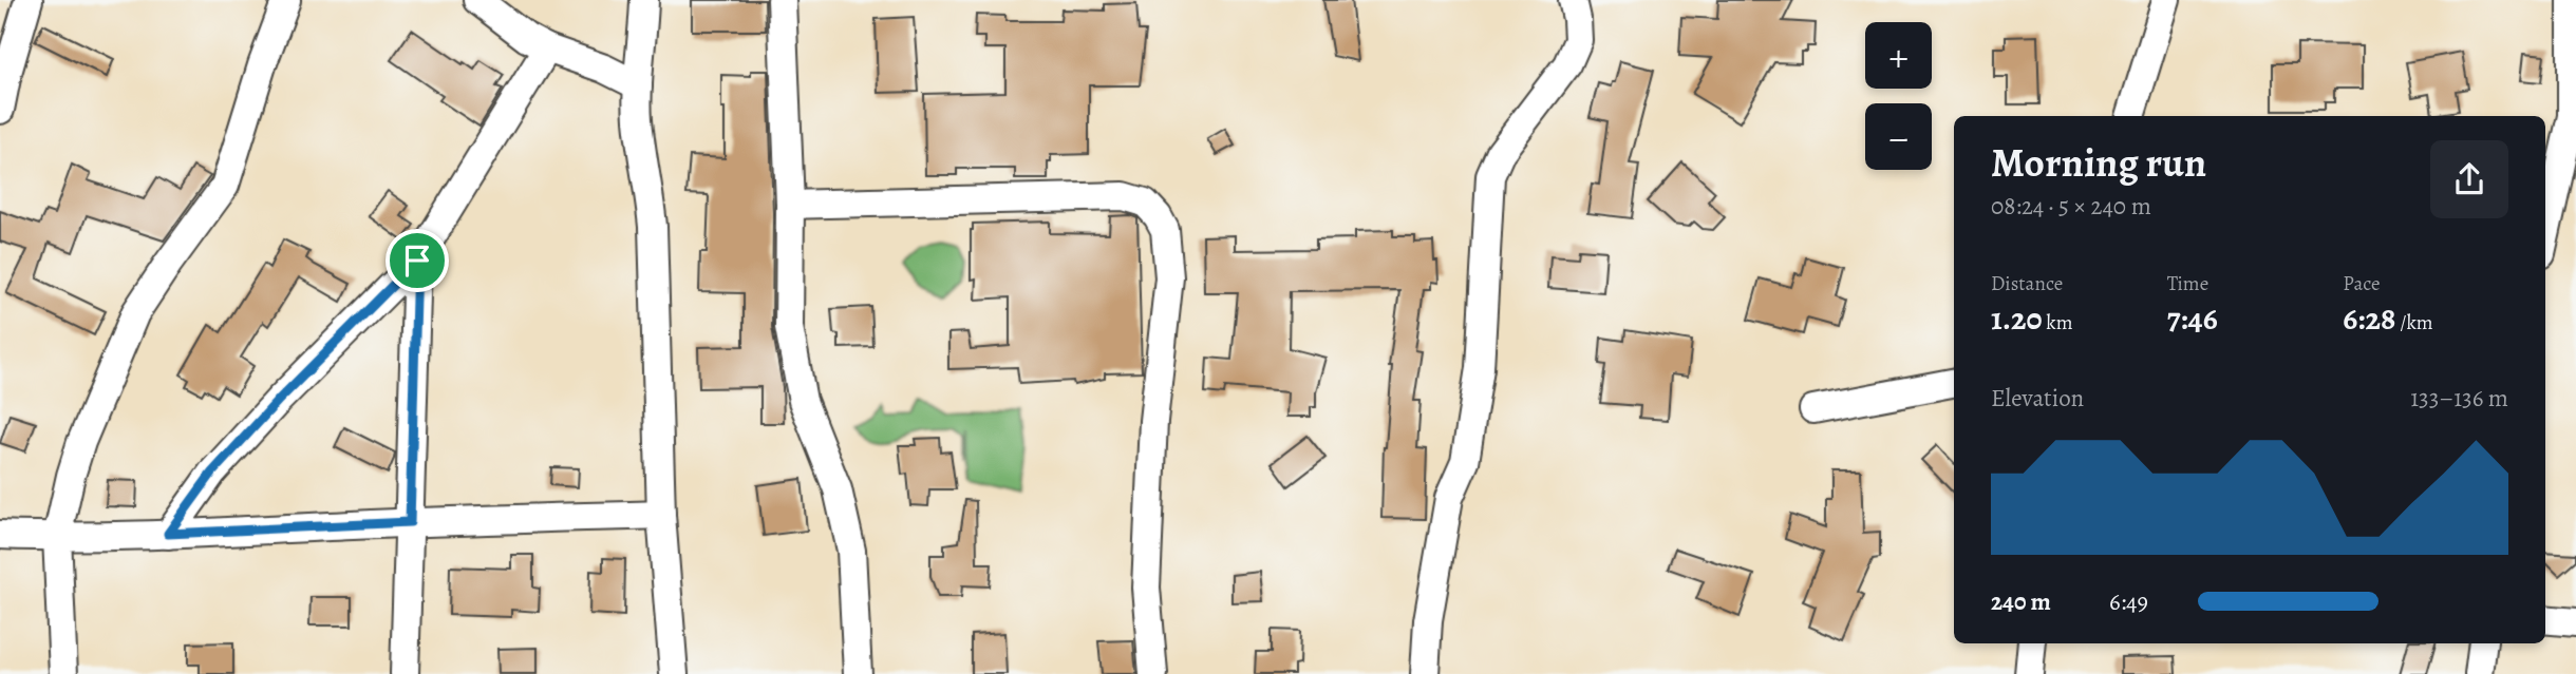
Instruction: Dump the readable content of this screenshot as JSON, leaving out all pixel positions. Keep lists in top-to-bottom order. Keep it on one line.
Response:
{"page":{"map_buttons":["+","−"],"heading":["Morning run","08:24 · 5 × 240 m"],"stats":[["Distance","1.20 km"],["Time","7:46"],["Pace","6:28 /km"]],"chart":["Elevation","133–136 m"],"list":[{"name":"240 m","note":"6:49"}]}}
